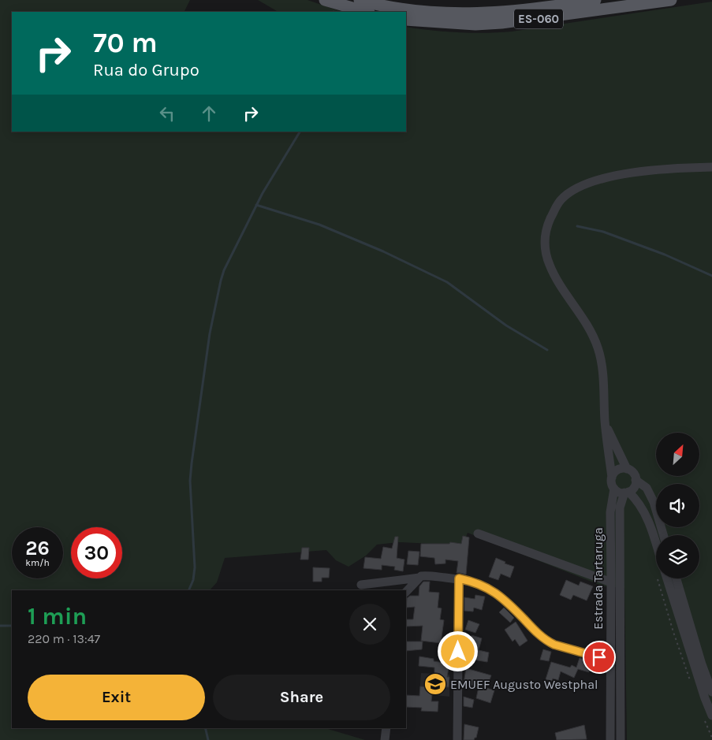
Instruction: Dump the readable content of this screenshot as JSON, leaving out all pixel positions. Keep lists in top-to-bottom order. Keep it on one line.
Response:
{"streets":{"main road":["ES-060"],"street":["Estrada Tartaruga"]},"places":{"school or university":["EMUEF Augusto Westphal"]},"north":"top right","page":{"turn":["70 m","Rua do Grupo"],"speed":"26 km/h","limit":"30","heading":["1 min","220 m · 13:47"],"buttons":["Exit","Share"]}}
